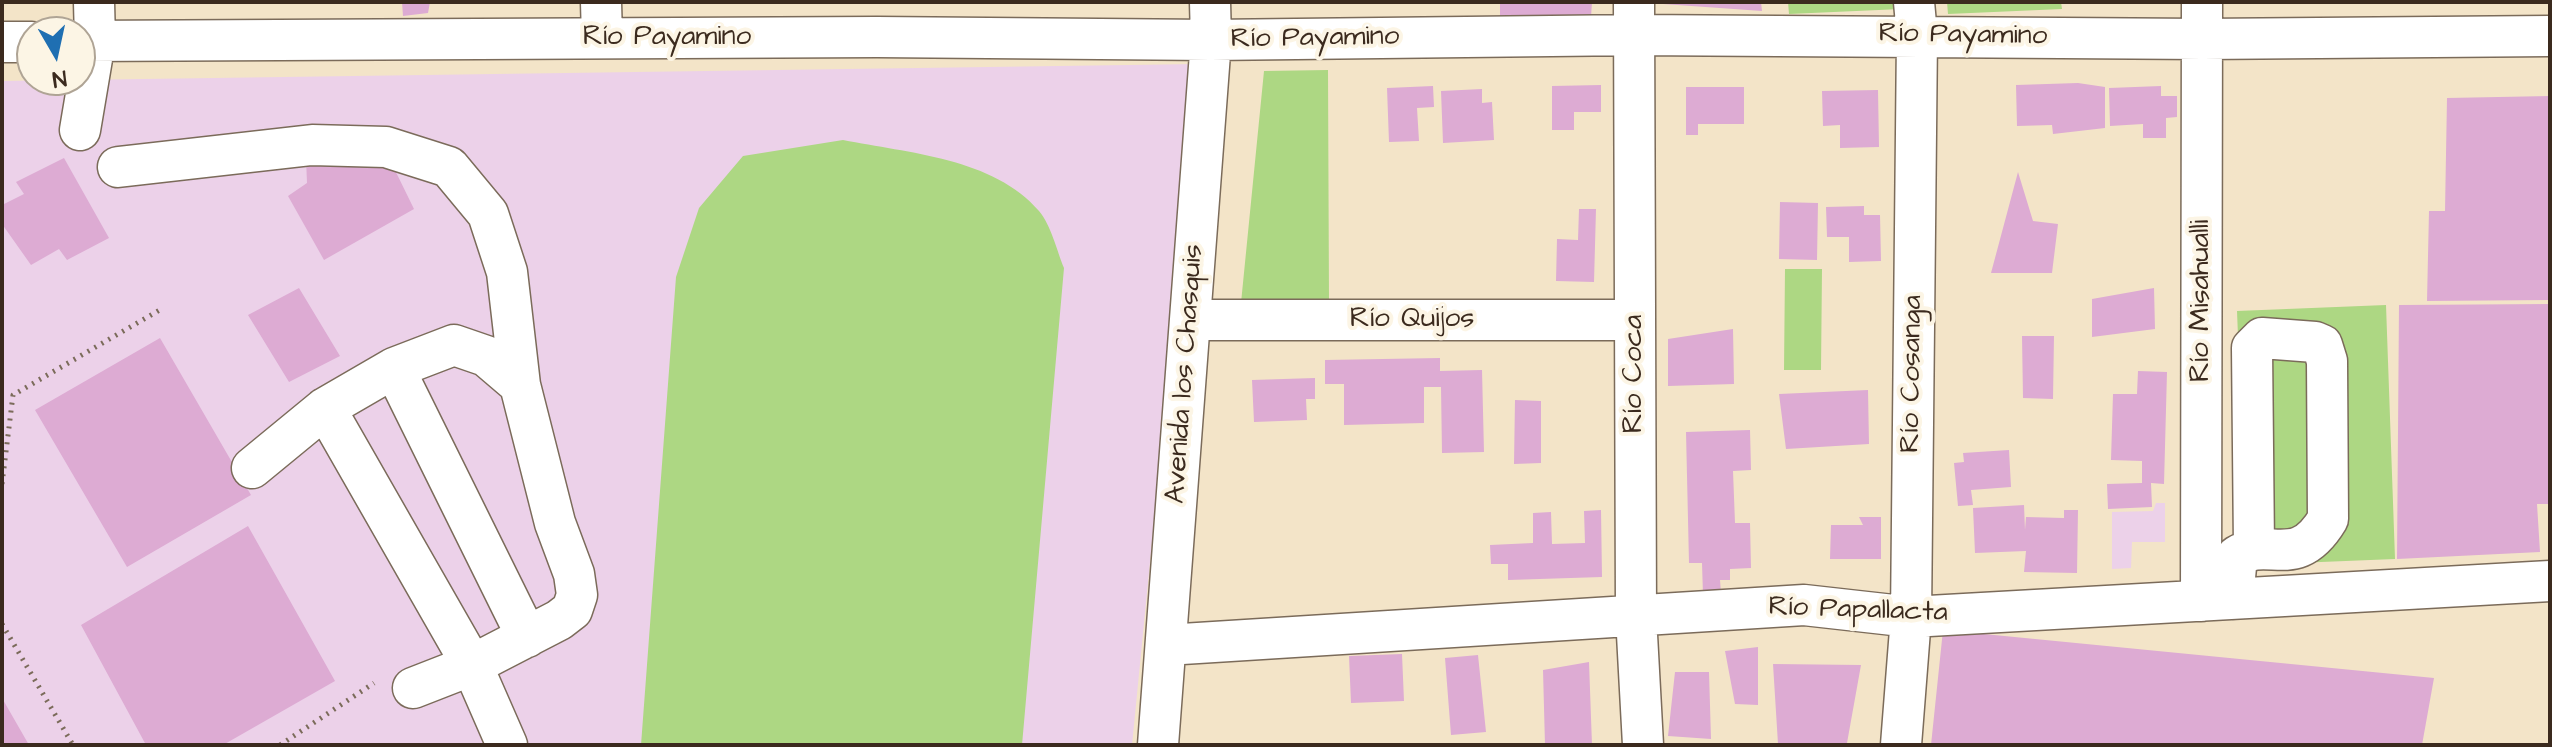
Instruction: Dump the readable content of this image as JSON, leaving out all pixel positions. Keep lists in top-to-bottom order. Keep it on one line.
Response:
{"streets":{"street":["Río Payamino","Río Misahualli","Río Quijos","Avenida los Chasquis","Río Coca","Río Cosanga","Río Papallacta"]},"crossings":[["Río Payamino","Río Misahualli"],["Río Payamino","Avenida los Chasquis"],["Río Payamino","Río Coca"],["Río Payamino","Río Cosanga"],["Río Misahualli","Río Papallacta"],["Río Quijos","Avenida los Chasquis"],["Río Quijos","Río Coca"],["Avenida los Chasquis","Río Papallacta"],["Río Coca","Río Papallacta"],["Río Cosanga","Río Papallacta"]],"north":"bottom"}
